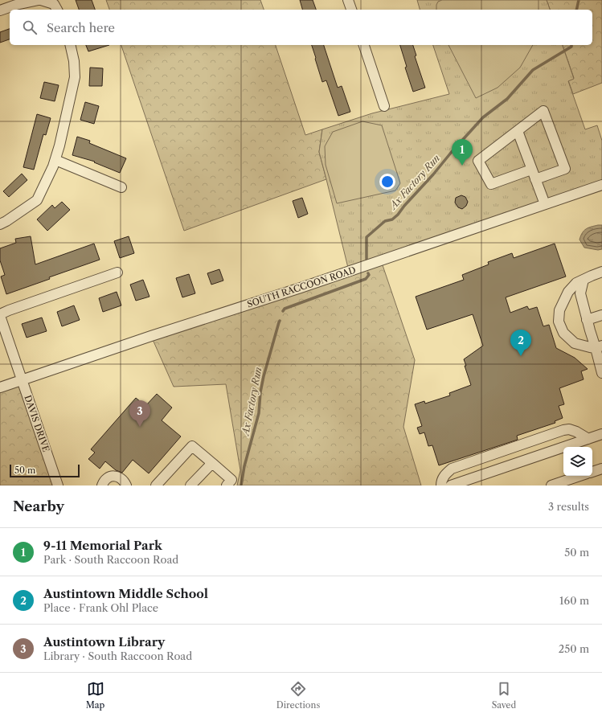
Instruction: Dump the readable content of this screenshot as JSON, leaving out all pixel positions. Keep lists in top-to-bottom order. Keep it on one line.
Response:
{"streets":{"street":["SOUTH RACCOON ROAD","DAVIS DRIVE"]},"crossings":[["SOUTH RACCOON ROAD","DAVIS DRIVE"]],"water":["Ax Factory Run"],"scale_bar":"50 m","page":{"search":"Search here","pins":["1","2","3"],"scale":"50 m","heading":["Nearby","3 results"],"list":[{"mark":"1","name":"9-11 Memorial Park","note":"Park · South Raccoon Road","value":"50 m"},{"mark":"2","name":"Austintown Middle School","note":"Place · Frank Ohl Place","value":"160 m"},{"mark":"3","name":"Austintown Library","note":"Library · South Raccoon Road","value":"250 m"}],"nav":["Map","Directions","Saved"]}}
